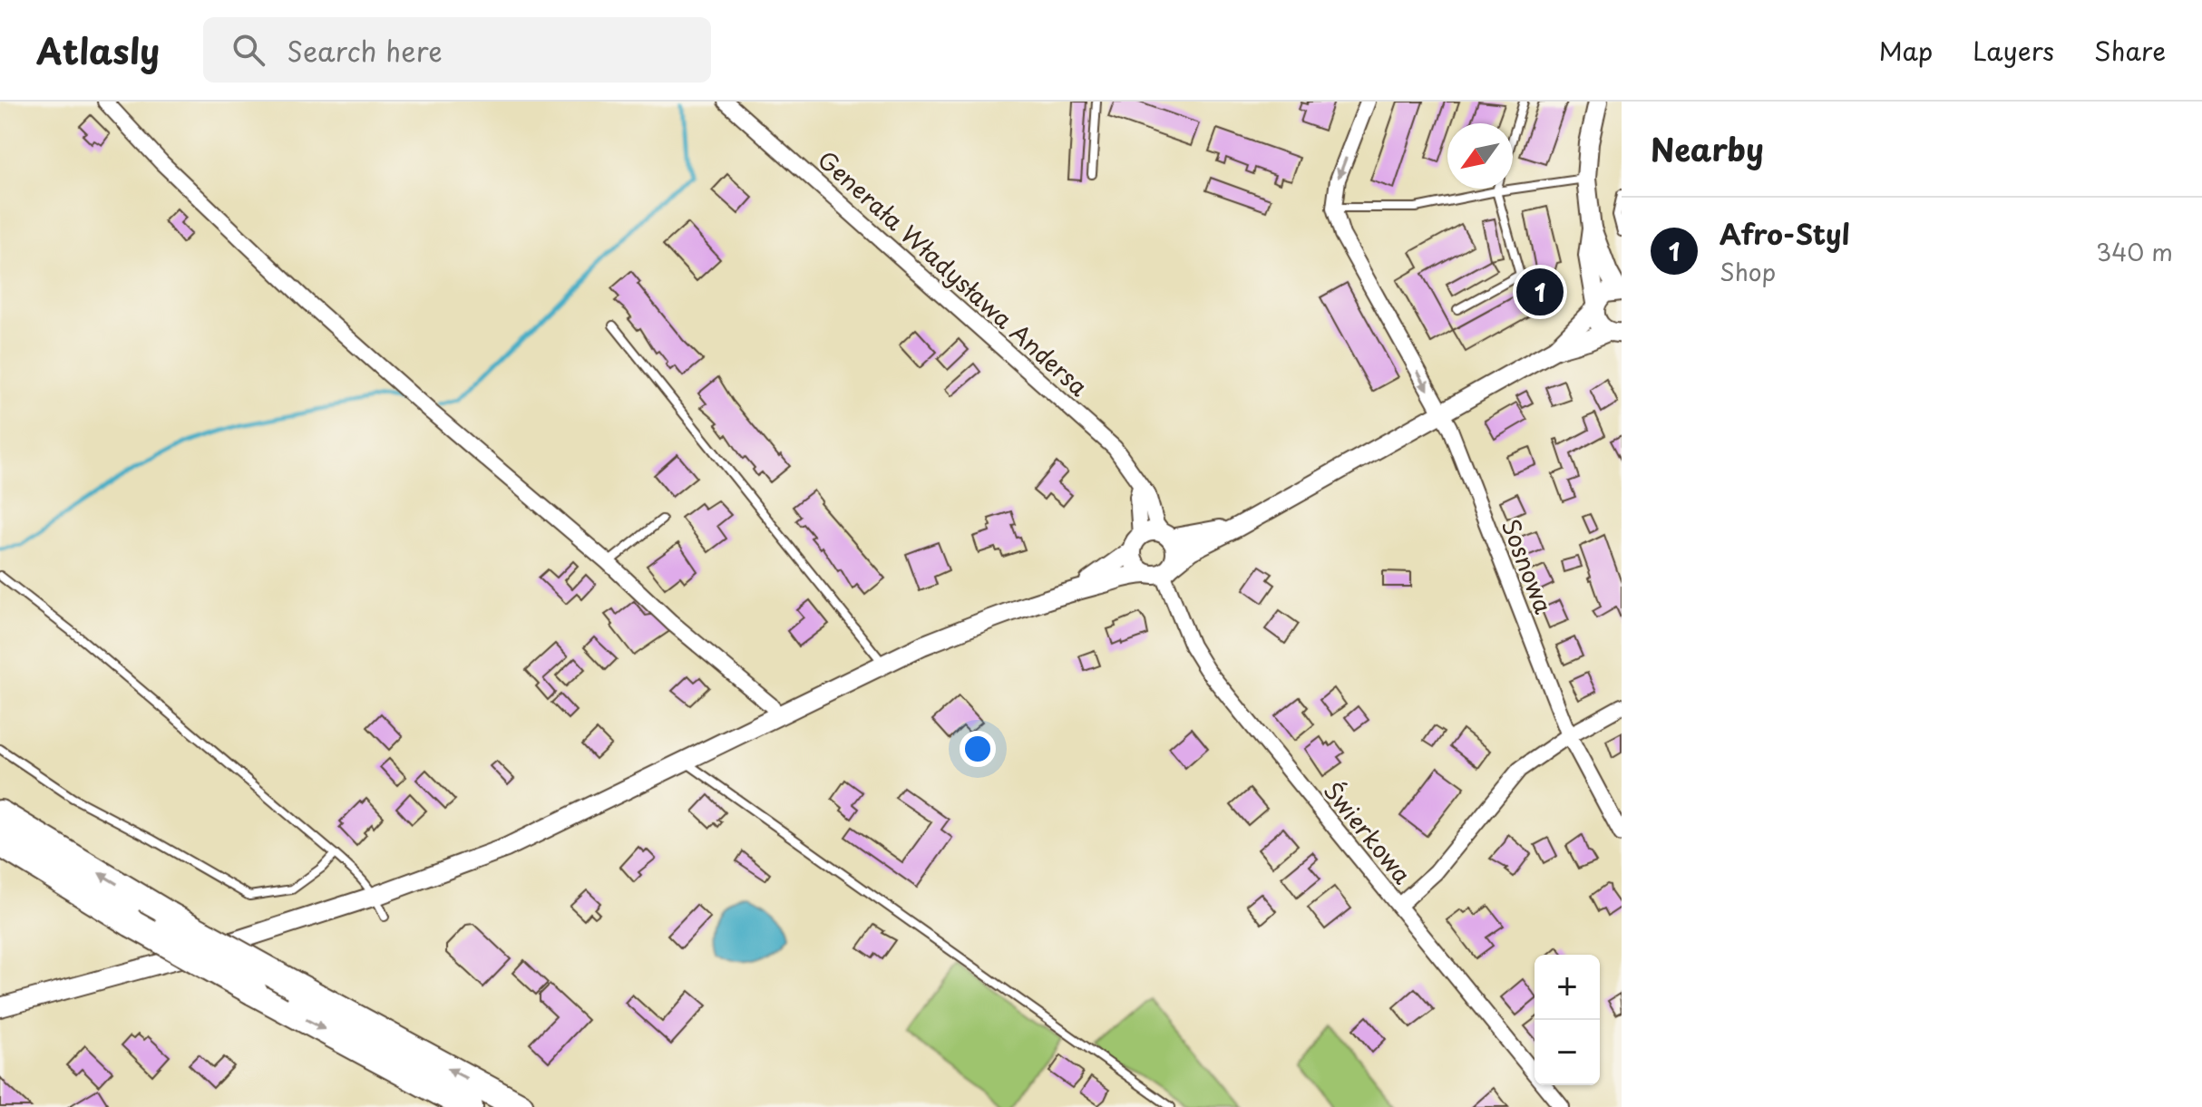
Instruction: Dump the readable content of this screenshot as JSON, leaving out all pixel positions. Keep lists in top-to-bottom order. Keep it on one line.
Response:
{"streets":{"street":["Generała Władysława Andersa","Sosnowa","Świerkowa"]},"crossings":[["Generała Władysława Andersa","Świerkowa"]],"north":"bottom left","page":{"header":"Atlasly","search":"Search here","nav":["Map","Layers","Share"],"heading":"Nearby","list":[{"mark":"1","name":"Afro-Styl","note":"Shop","value":"340 m"}],"pins":"1","map_buttons":["+","−"]}}
